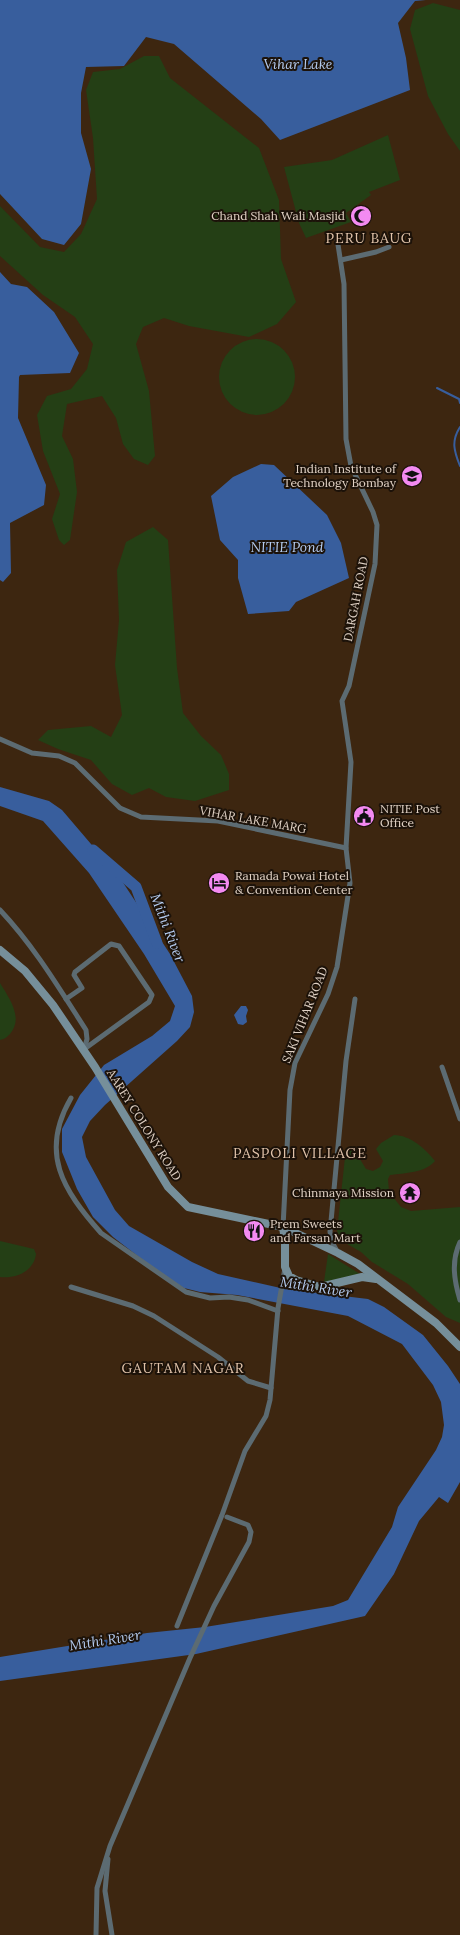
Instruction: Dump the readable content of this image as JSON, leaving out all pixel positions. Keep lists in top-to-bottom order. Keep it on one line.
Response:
{"streets":{"main road":["SAKI VIHAR ROAD","AAREY COLONY ROAD"],"street":["DARGAH ROAD","VIHAR LAKE MARG"]},"crossings":[["DARGAH ROAD","VIHAR LAKE MARG"],["DARGAH ROAD","SAKI VIHAR ROAD"],["VIHAR LAKE MARG","SAKI VIHAR ROAD"],["SAKI VIHAR ROAD","AAREY COLONY ROAD"]],"districts":["PERU BAUG","PASPOLI VILLAGE","GAUTAM NAGAR"],"water":["Vihar Lake","NITIE Pond","Mithi River"],"places":{"mosque":["Chand Shah Wali Masjid"],"school or university":["Indian Institute of Technology Bombay"],"public building":["NITIE Post Office"],"hotel":["Ramada Powai Hotel & Convention Center"],"temple":["Chinmaya Mission"],"restaurant":["Prem Sweets and Farsan Mart"]}}
